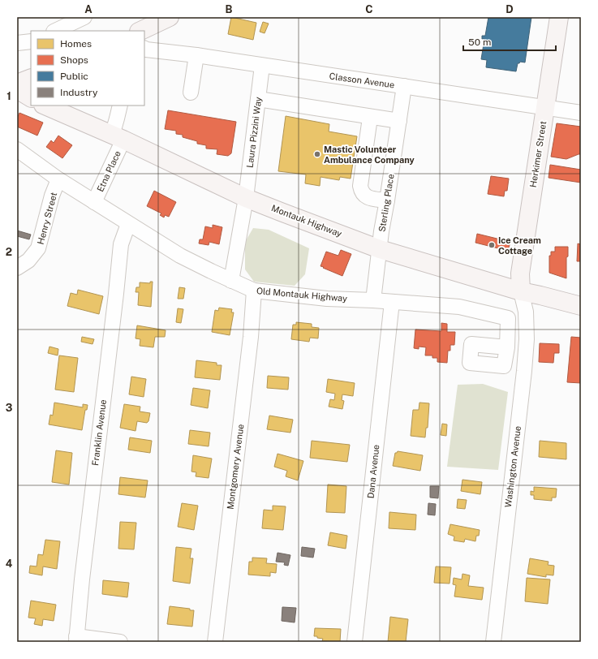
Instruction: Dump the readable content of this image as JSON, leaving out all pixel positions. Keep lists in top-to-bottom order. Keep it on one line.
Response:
{"streets":{"main road":["Herkimer Street","Montauk Highway"],"street":["Classon Avenue","Laura Pizzini Way","Etna Place","Sterling Place","Henry Street","Old Montauk Highway","Franklin Avenue","Montgomery Avenue","Washington Avenue","Dana Avenue"]},"crossings":[["Classon Avenue","Laura Pizzini Way"],["Classon Avenue","Herkimer Street"],["Classon Avenue","Sterling Place"],["Laura Pizzini Way","Montauk Highway"],["Herkimer Street","Montauk Highway"],["Herkimer Street","Washington Avenue"],["Etna Place","Montauk Highway"],["Etna Place","Old Montauk Highway"],["Sterling Place","Montauk Highway"],["Sterling Place","Old Montauk Highway"],["Henry Street","Old Montauk Highway"],["Montauk Highway","Washington Avenue"],["Old Montauk Highway","Franklin Avenue"],["Old Montauk Highway","Montgomery Avenue"],["Old Montauk Highway","Dana Avenue"]],"places":["Mastic Volunteer Ambulance Company","Ice Cream Cottage"],"legend":["Homes","Shops","Public","Industry"],"scale_bar":"50 m","grid":{"columns":["A","B","C","D"],"rows":["1","2","3","4"]}}
